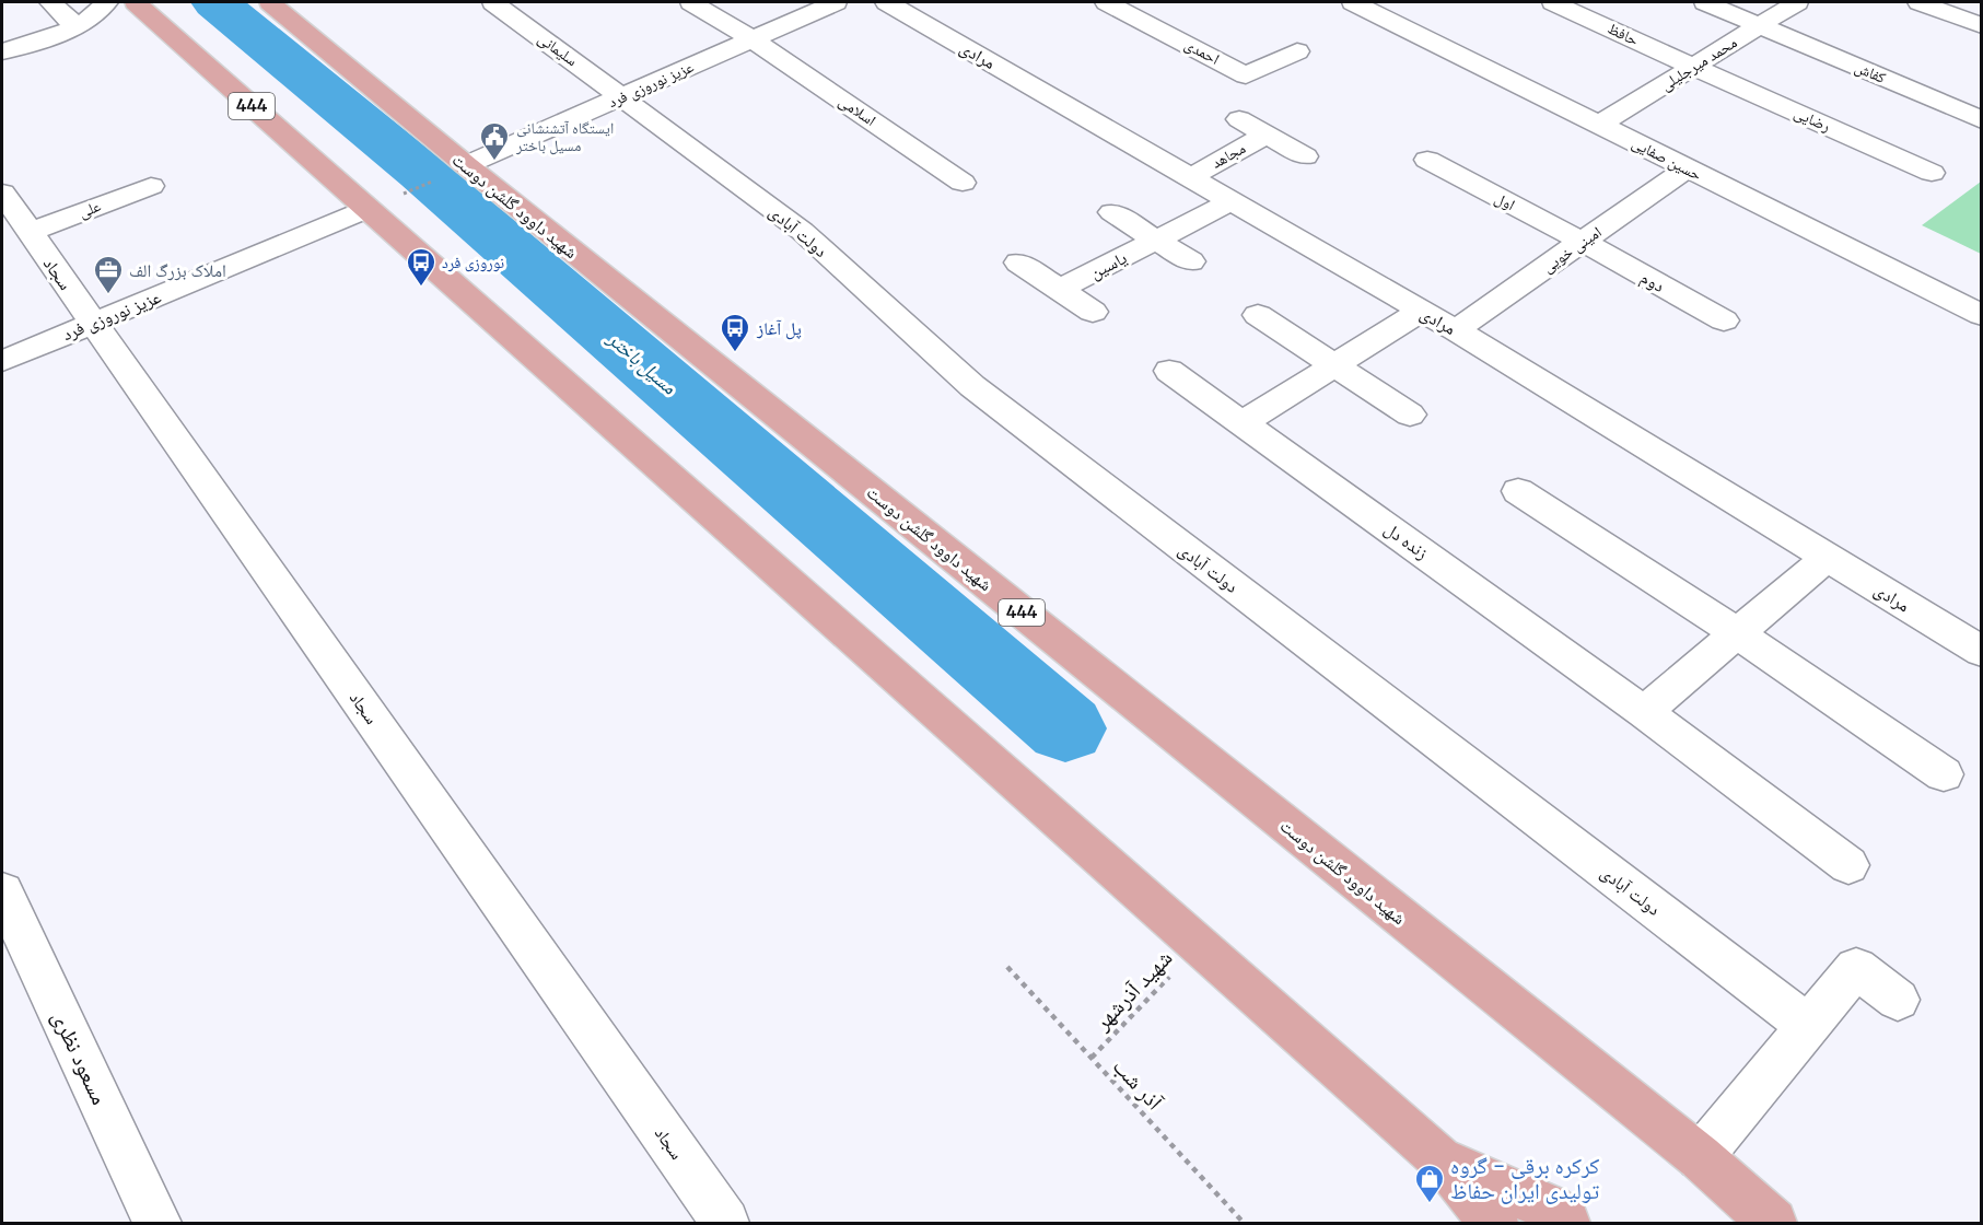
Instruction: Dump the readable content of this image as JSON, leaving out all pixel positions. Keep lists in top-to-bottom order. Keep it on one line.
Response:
{"streets":{"main road":["444","شهید داوود گلشن دوست"],"street":["حافظ","سلیمانی","احمدی","مرادی","محمد میرجلیلی","کفاش","عزیز نوروزی فرد","اسلامی","رضایی","مجاهد","حسین صفایی","اول","علی","دولت آبادی","امینی خویی","یاسین","سجاد","دوم","زنده دل","مسعود نظری"],"path":["شهید آذرشهر","آذر شب"]},"crossings":[["حافظ","محمد میرجلیلی"],["حافظ","رضایی"],["سلیمانی","عزیز نوروزی فرد"],["سلیمانی","دولت آبادی"],["مرادی","مجاهد"],["مرادی","امینی خویی"],["مرادی","یاسین"],["محمد میرجلیلی","کفاش"],["محمد میرجلیلی","رضایی"],["محمد میرجلیلی","حسین صفایی"],["عزیز نوروزی فرد","444"],["عزیز نوروزی فرد","اسلامی"],["عزیز نوروزی فرد","شهید داوود گلشن دوست"],["عزیز نوروزی فرد","دولت آبادی"],["عزیز نوروزی فرد","سجاد"],["444","شهید آذرشهر"],["حسین صفایی","امینی خویی"],["اول","امینی خویی"],["اول","دوم"],["علی","سجاد"],["امینی خویی","دوم"],["شهید آذرشهر","آذر شب"]],"water":["مسیل باختر"],"places":{"public building":["ایستگاه آتشنشانی مسیل باختر"],"bus stop":["نوروزی فرد","پل آغاز"],"office":["املاک بزرگ الف"],"shop":["کرکره برقی - گروه تولیدی ایران حفاظ"]}}
